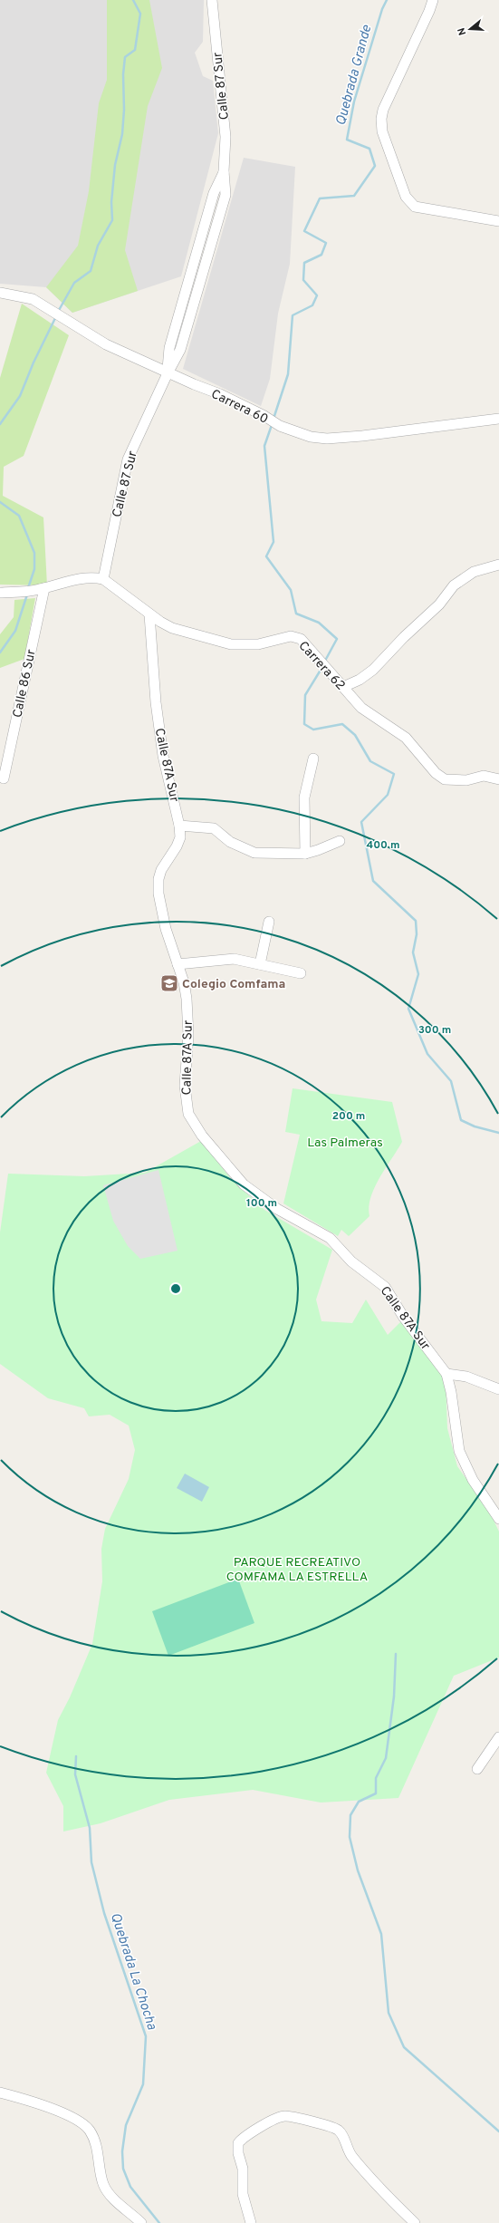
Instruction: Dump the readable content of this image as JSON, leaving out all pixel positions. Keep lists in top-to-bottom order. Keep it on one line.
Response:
{"streets":{"street":["Calle 87 Sur","Carrera 60","Carrera 62","Calle 86 Sur","Calle 87A Sur"]},"crossings":[["Calle 87 Sur","Carrera 60"],["Calle 87 Sur","Carrera 62"],["Carrera 62","Calle 87A Sur"]],"water":["Quebrada Grande","Quebrada La Chocha"],"parks":["Las Palmeras","PARQUE RECREATIVO COMFAMA LA ESTRELLA"],"places":{"school or university":["Colegio Comfama"]},"north":"left","rings":["400 m","300 m","200 m","100 m"]}
